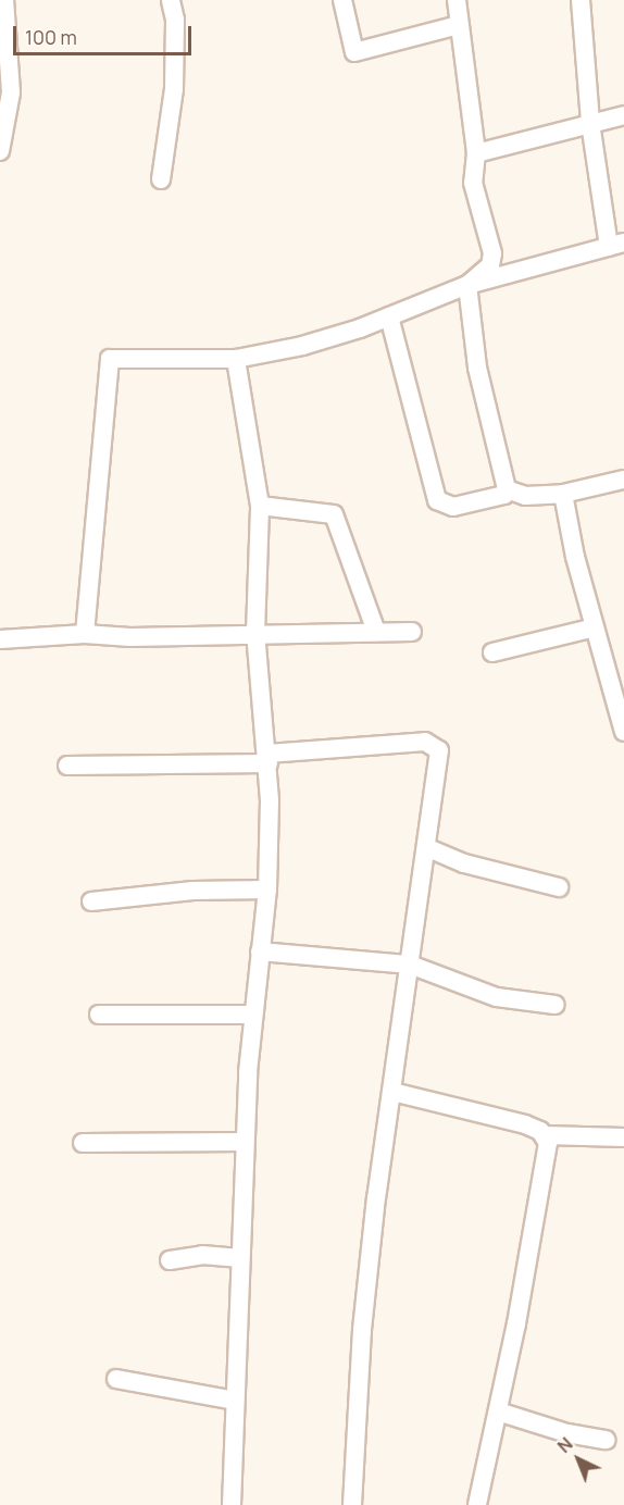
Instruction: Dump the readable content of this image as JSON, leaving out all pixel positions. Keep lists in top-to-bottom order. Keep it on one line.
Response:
{"scale_bar":"100 m","north":"top left"}
